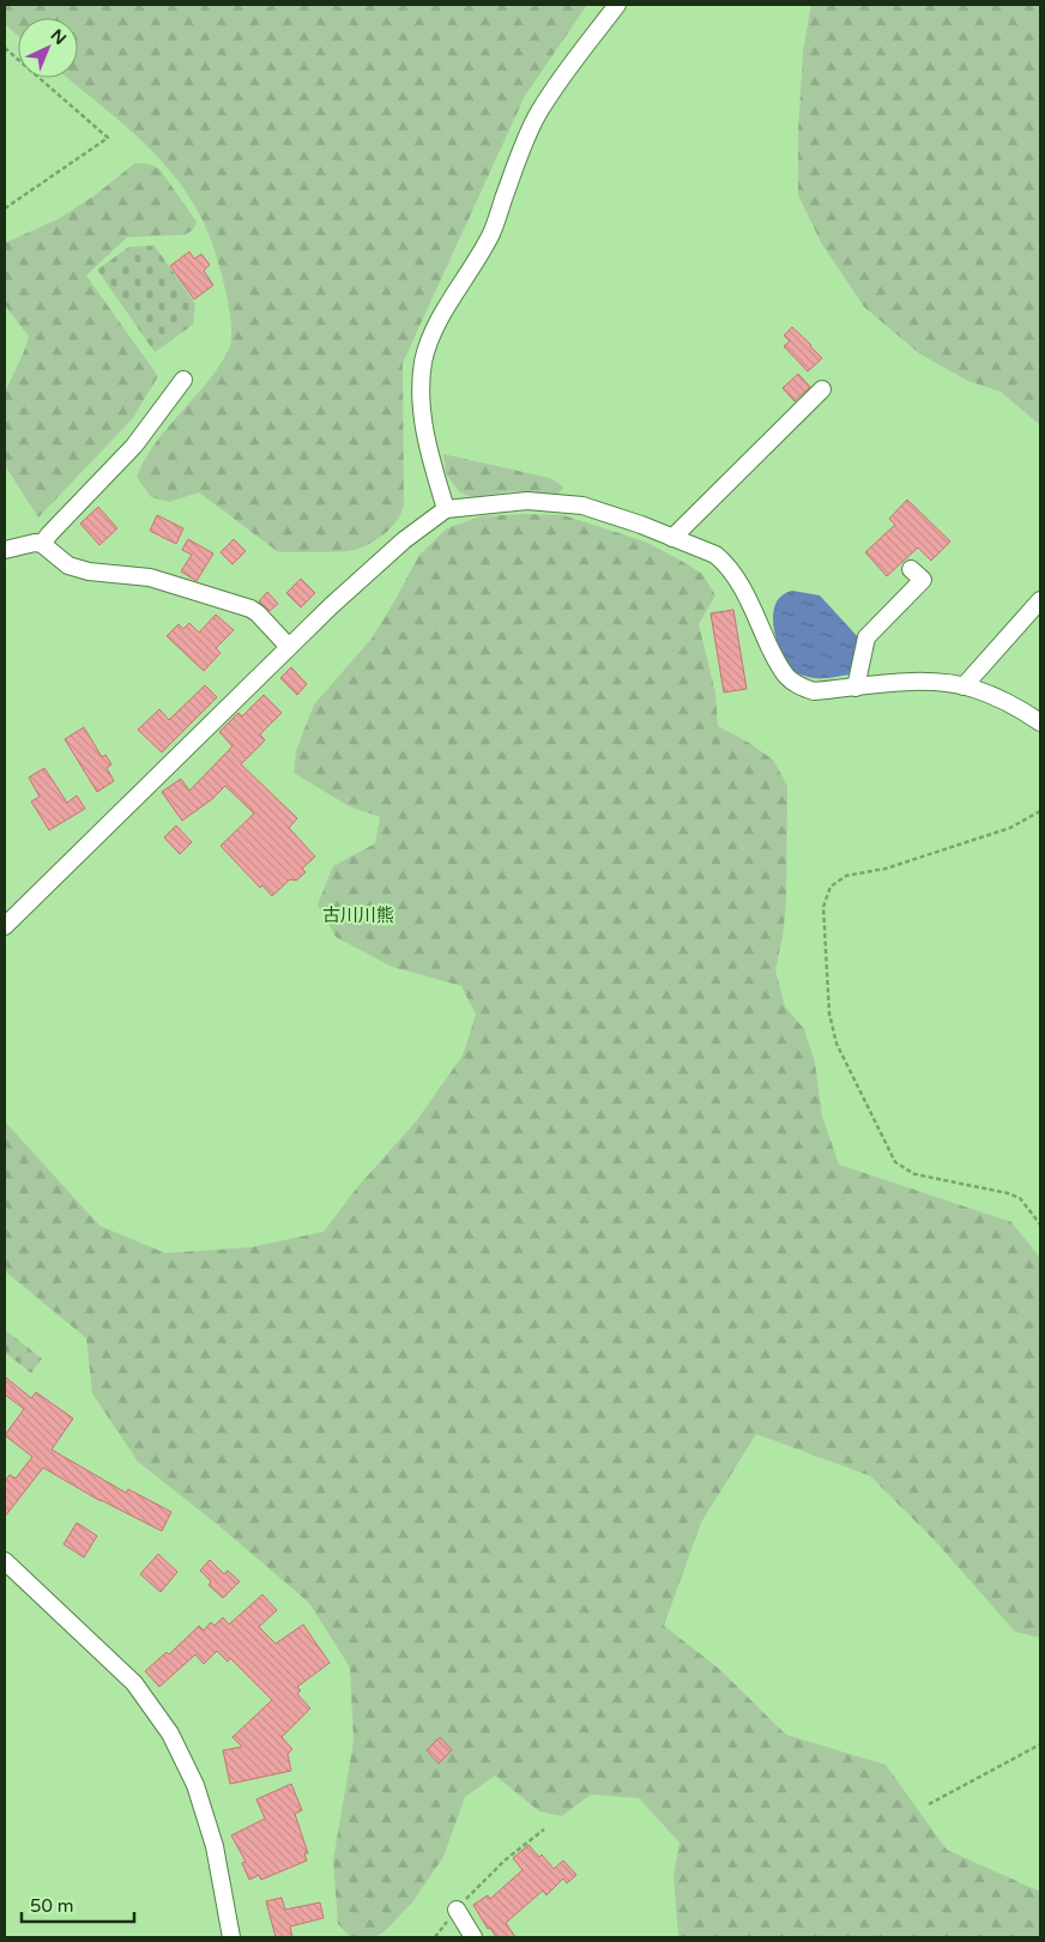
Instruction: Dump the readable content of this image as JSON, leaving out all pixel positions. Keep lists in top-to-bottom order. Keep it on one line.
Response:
{"districts":["古川川熊"],"scale_bar":"50 m","north":"top right"}
